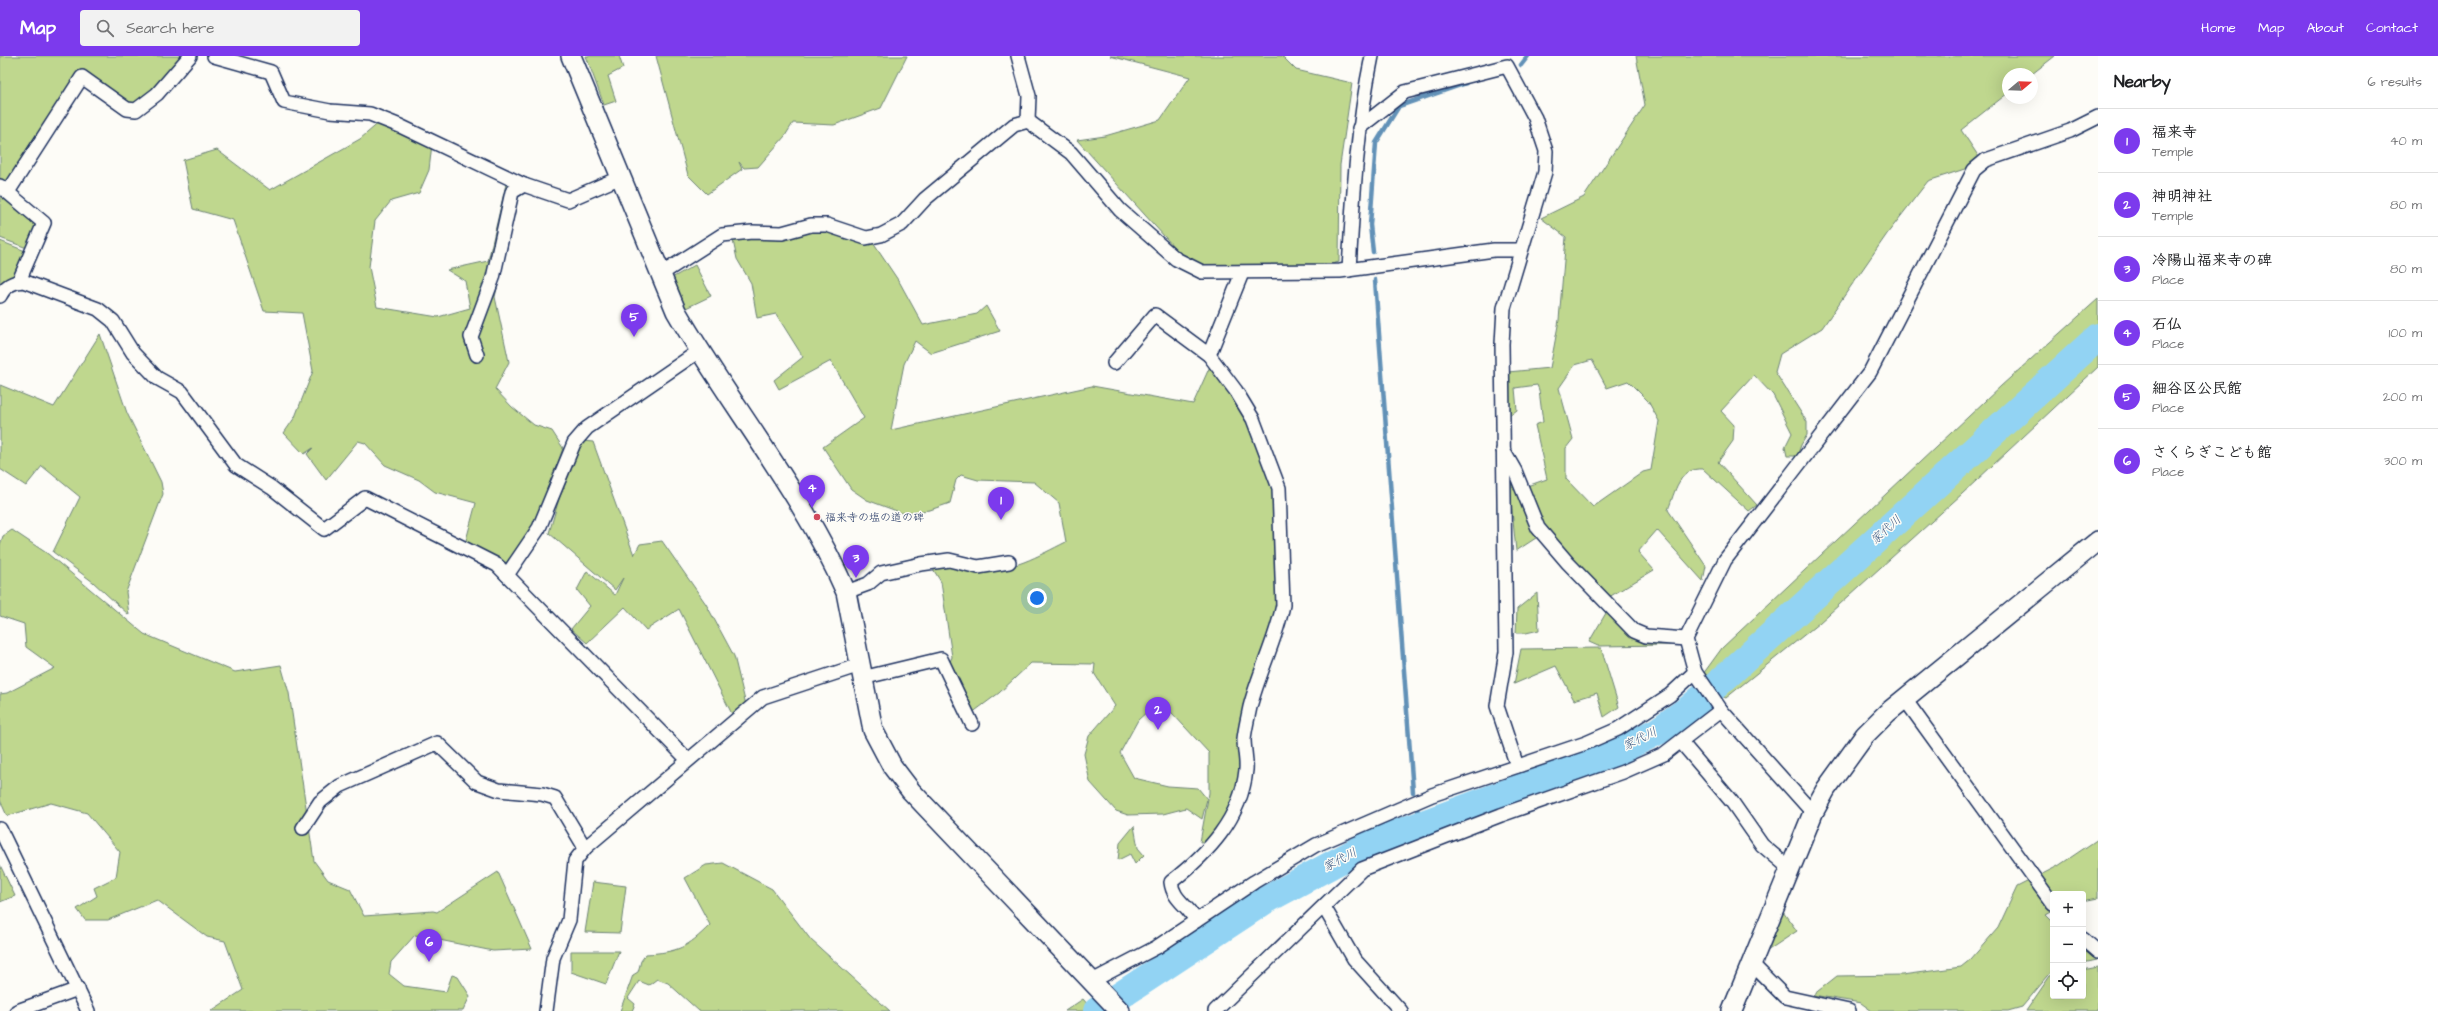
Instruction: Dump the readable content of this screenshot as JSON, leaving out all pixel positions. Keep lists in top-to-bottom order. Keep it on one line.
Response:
{"water":["家代川"],"places":["福来寺の塩の道の碑"],"north":"right","page":{"header":"Map","search":"Search here","nav":["Home","Map","About","Contact"],"heading":["Nearby","6 results"],"list":[{"mark":"1","name":"福来寺","note":"Temple","value":"40 m"},{"mark":"2","name":"神明神社","note":"Temple","value":"80 m"},{"mark":"3","name":"冷陽山福来寺の碑","note":"Place","value":"80 m"},{"mark":"4","name":"石仏","note":"Place","value":"100 m"},{"mark":"5","name":"細谷区公民館","note":"Place","value":"200 m"},{"mark":"6","name":"さくらぎこども館","note":"Place","value":"300 m"}],"pins":["5","4","1","3","2","6"],"map_buttons":["+","−"]}}
